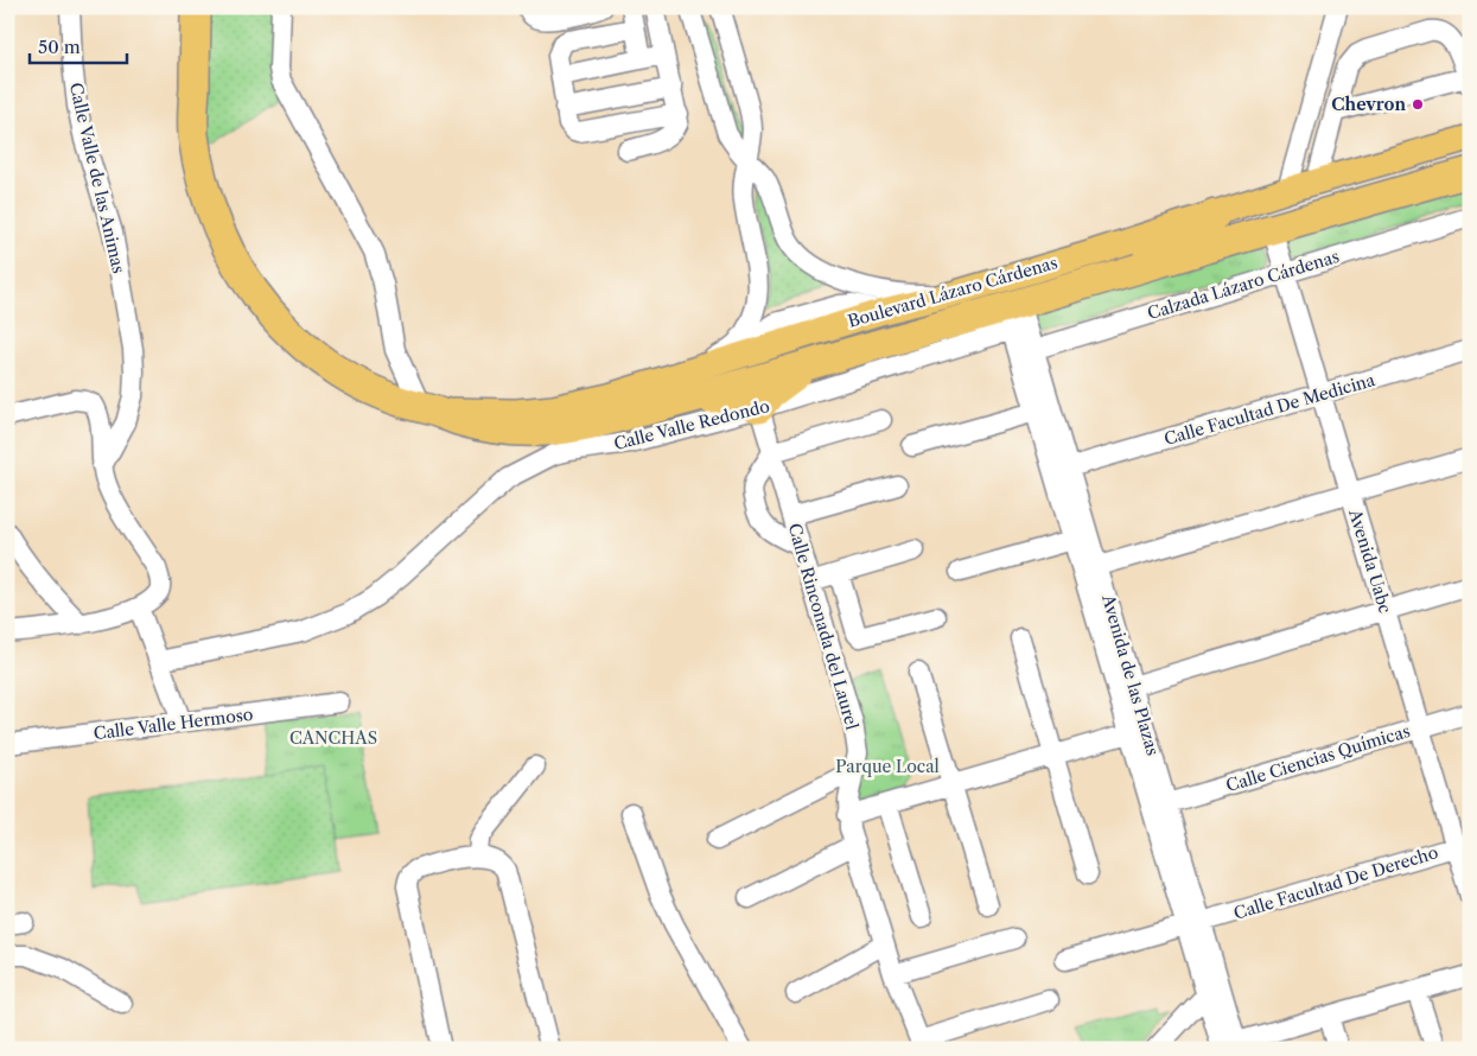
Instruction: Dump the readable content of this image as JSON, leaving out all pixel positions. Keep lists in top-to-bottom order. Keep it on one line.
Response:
{"streets":{"highway":["Boulevard Lázaro Cárdenas"],"street":["Calle Valle de las Animas","Calzada Lázaro Cárdenas","Calle Facultad De Medicina","Calle Valle Redondo","Avenida Uabc","Calle Rinconada del Laurel","Avenida de las Plazas","Calle Valle Hermoso","Calle Ciencias Químicas","Calle Facultad De Derecho"]},"crossings":[["Calzada Lázaro Cárdenas","Avenida Uabc"],["Calzada Lázaro Cárdenas","Avenida de las Plazas"],["Boulevard Lázaro Cárdenas","Calle Valle Redondo"],["Boulevard Lázaro Cárdenas","Avenida Uabc"],["Boulevard Lázaro Cárdenas","Avenida de las Plazas"],["Calle Facultad De Medicina","Avenida Uabc"],["Calle Facultad De Medicina","Avenida de las Plazas"],["Calle Valle Redondo","Calle Rinconada del Laurel"],["Calle Valle Redondo","Avenida de las Plazas"],["Avenida Uabc","Calle Ciencias Químicas"],["Avenida Uabc","Calle Facultad De Derecho"],["Avenida de las Plazas","Calle Ciencias Químicas"],["Avenida de las Plazas","Calle Facultad De Derecho"]],"parks":["CANCHAS","Parque Local"],"places":["Chevron"],"scale_bar":"50 m"}
